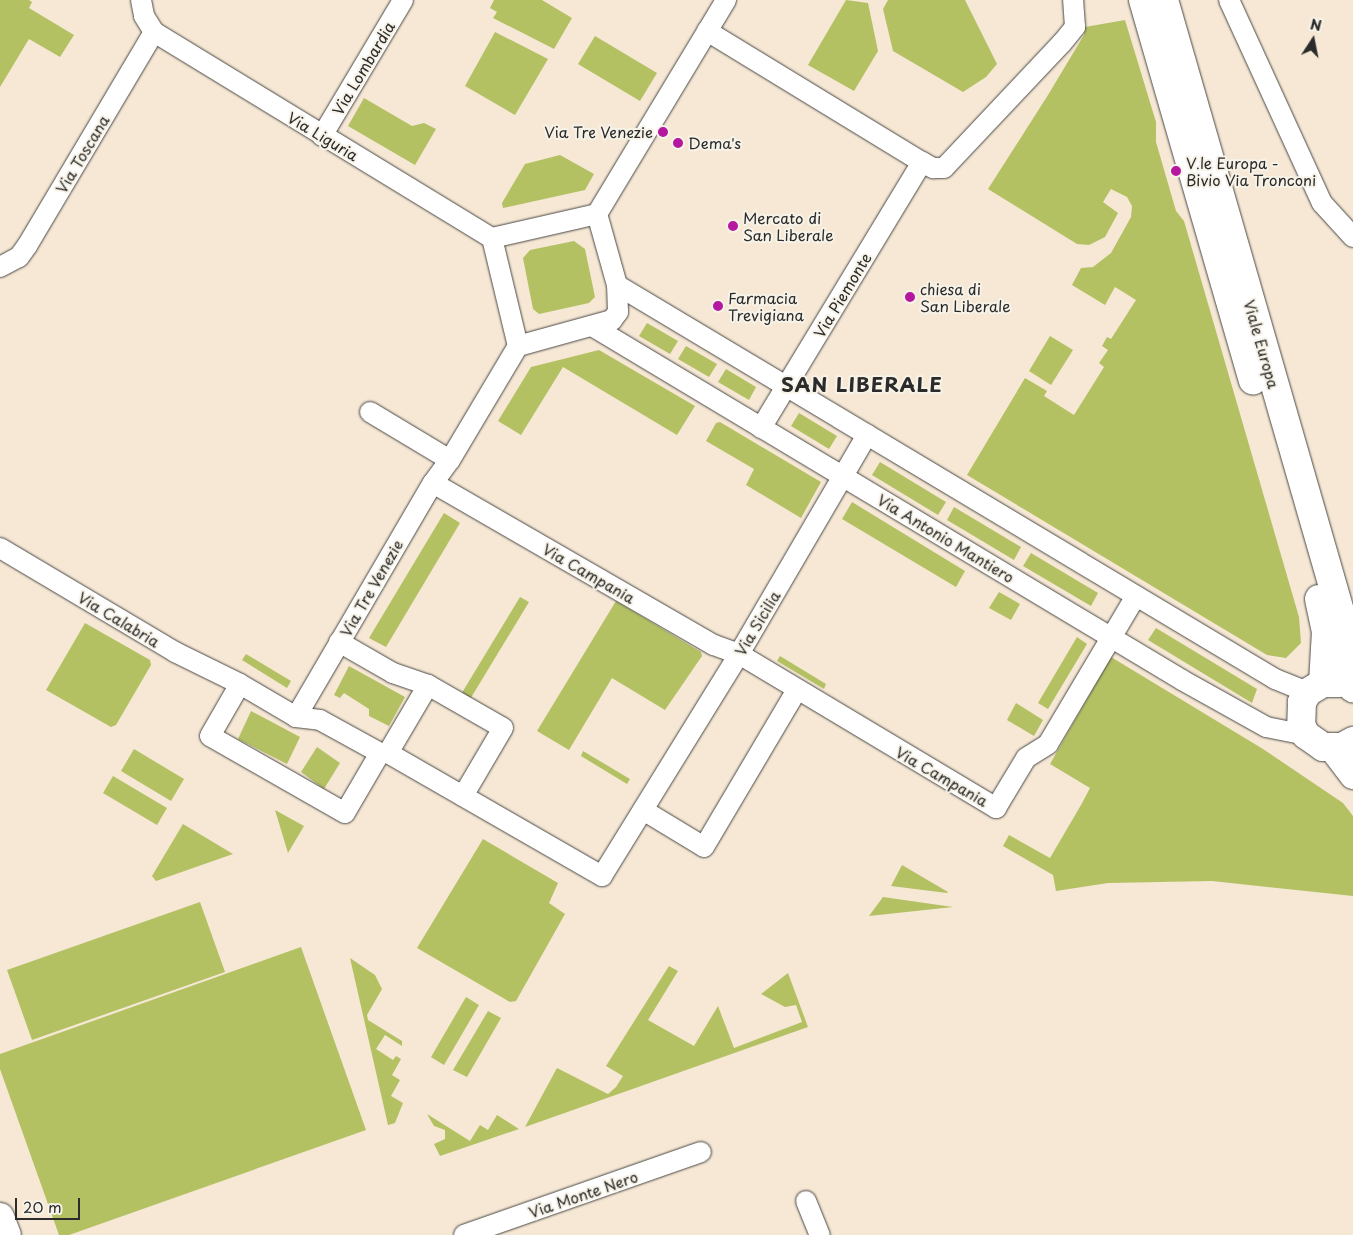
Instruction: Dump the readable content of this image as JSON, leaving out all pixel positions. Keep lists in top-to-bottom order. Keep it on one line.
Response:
{"streets":{"main road":["Viale Europa"],"street":["Via Lombardia","Via Liguria","Via Toscana","Via Piemonte","Via Antonio Mantiero","Via Campania","Via Tre Venezie","Via Calabria","Via Sicilia","Via Monte Nero"]},"crossings":[["Via Lombardia","Via Liguria"],["Via Liguria","Via Toscana"],["Via Piemonte","Via Antonio Mantiero"],["Viale Europa","Via Antonio Mantiero"],["Via Antonio Mantiero","Via Campania"],["Via Antonio Mantiero","Via Sicilia"],["Via Campania","Via Tre Venezie"],["Via Campania","Via Sicilia"],["Via Tre Venezie","Via Calabria"],["Via Tre Venezie","Via Sicilia"],["Via Calabria","Via Sicilia"]],"districts":["SAN LIBERALE"],"places":["Via Tre Venezie","Dema's","V.le Europa - Bivio Via Tronconi","Mercato di San Liberale","chiesa di San Liberale","Farmacia Trevigiana"],"scale_bar":"20 m","north":"top"}
